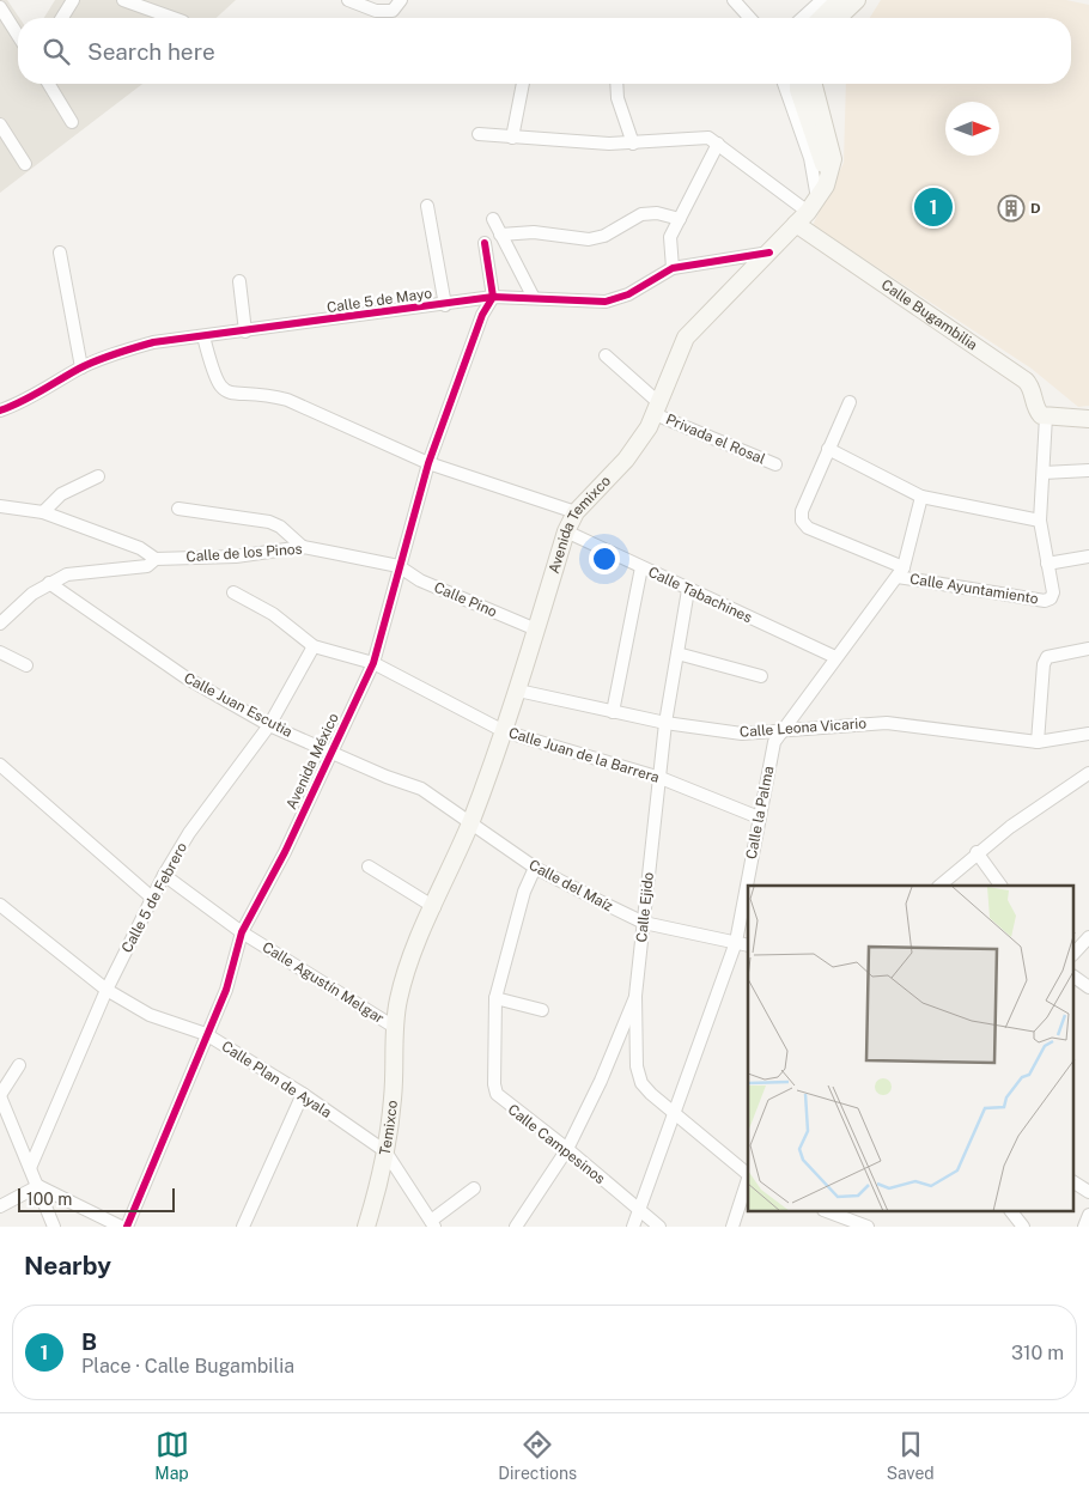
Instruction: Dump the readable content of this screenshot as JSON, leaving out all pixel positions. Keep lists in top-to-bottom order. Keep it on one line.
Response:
{"streets":{"main road":["Calle Bugambilia","Avenida Temixco","Temixco"],"street":["Calle 5 de Mayo","Privada el Rosal","Calle de los Pinos","Calle Ayuntamiento","Calle Tabachines","Calle Pino","Calle Juan Escutia","Calle Leona Vicario","Calle Juan de la Barrera","Avenida México","Calle la Palma","Calle del Maíz","Calle 5 de Febrero","Calle Ejido","Calle Agustín Melgar","Calle Plan de Ayala","Calle Campesinos"]},"crossings":[["Calle 5 de Mayo","Avenida Temixco"],["Calle 5 de Mayo","Avenida México"],["Calle Bugambilia","Avenida Temixco"],["Privada el Rosal","Avenida Temixco"],["Avenida Temixco","Calle Tabachines"],["Avenida Temixco","Calle Pino"],["Avenida Temixco","Calle Juan Escutia"],["Avenida Temixco","Calle Leona Vicario"],["Avenida Temixco","Calle Juan de la Barrera"],["Avenida Temixco","Calle del Maíz"],["Avenida Temixco","Calle Agustín Melgar"],["Avenida Temixco","Temixco"],["Calle de los Pinos","Calle Pino"],["Calle de los Pinos","Calle Juan Escutia"],["Calle de los Pinos","Avenida México"],["Calle Ayuntamiento","Calle la Palma"],["Calle Tabachines","Calle la Palma"],["Calle Tabachines","Calle Ejido"],["Calle Pino","Avenida México"],["Calle Juan Escutia","Avenida México"],["Calle Juan Escutia","Calle del Maíz"],["Calle Juan Escutia","Calle 5 de Febrero"],["Calle Leona Vicario","Calle la Palma"],["Calle Leona Vicario","Calle Ejido"],["Calle Juan de la Barrera","Avenida México"],["Calle Juan de la Barrera","Calle la Palma"],["Calle Juan de la Barrera","Calle 5 de Febrero"],["Calle Juan de la Barrera","Calle Ejido"],["Avenida México","Calle Agustín Melgar"],["Avenida México","Calle Plan de Ayala"],["Calle la Palma","Calle del Maíz"],["Calle la Palma","Calle Ejido"],["Calle la Palma","Calle Campesinos"],["Calle del Maíz","Calle Ejido"],["Calle del Maíz","Calle Campesinos"],["Calle 5 de Febrero","Calle Agustín Melgar"],["Calle 5 de Febrero","Calle Plan de Ayala"],["Calle Agustín Melgar","Temixco"],["Calle Plan de Ayala","Temixco"]],"places":{"building":["D"]},"scale_bar":"100 m","north":"right","page":{"search":"Search here","pins":"1","scale":"100 m","heading":"Nearby","list":[{"mark":"1","name":"B","note":"Place · Calle Bugambilia","value":"310 m"}],"nav":["Map","Directions","Saved"]}}
